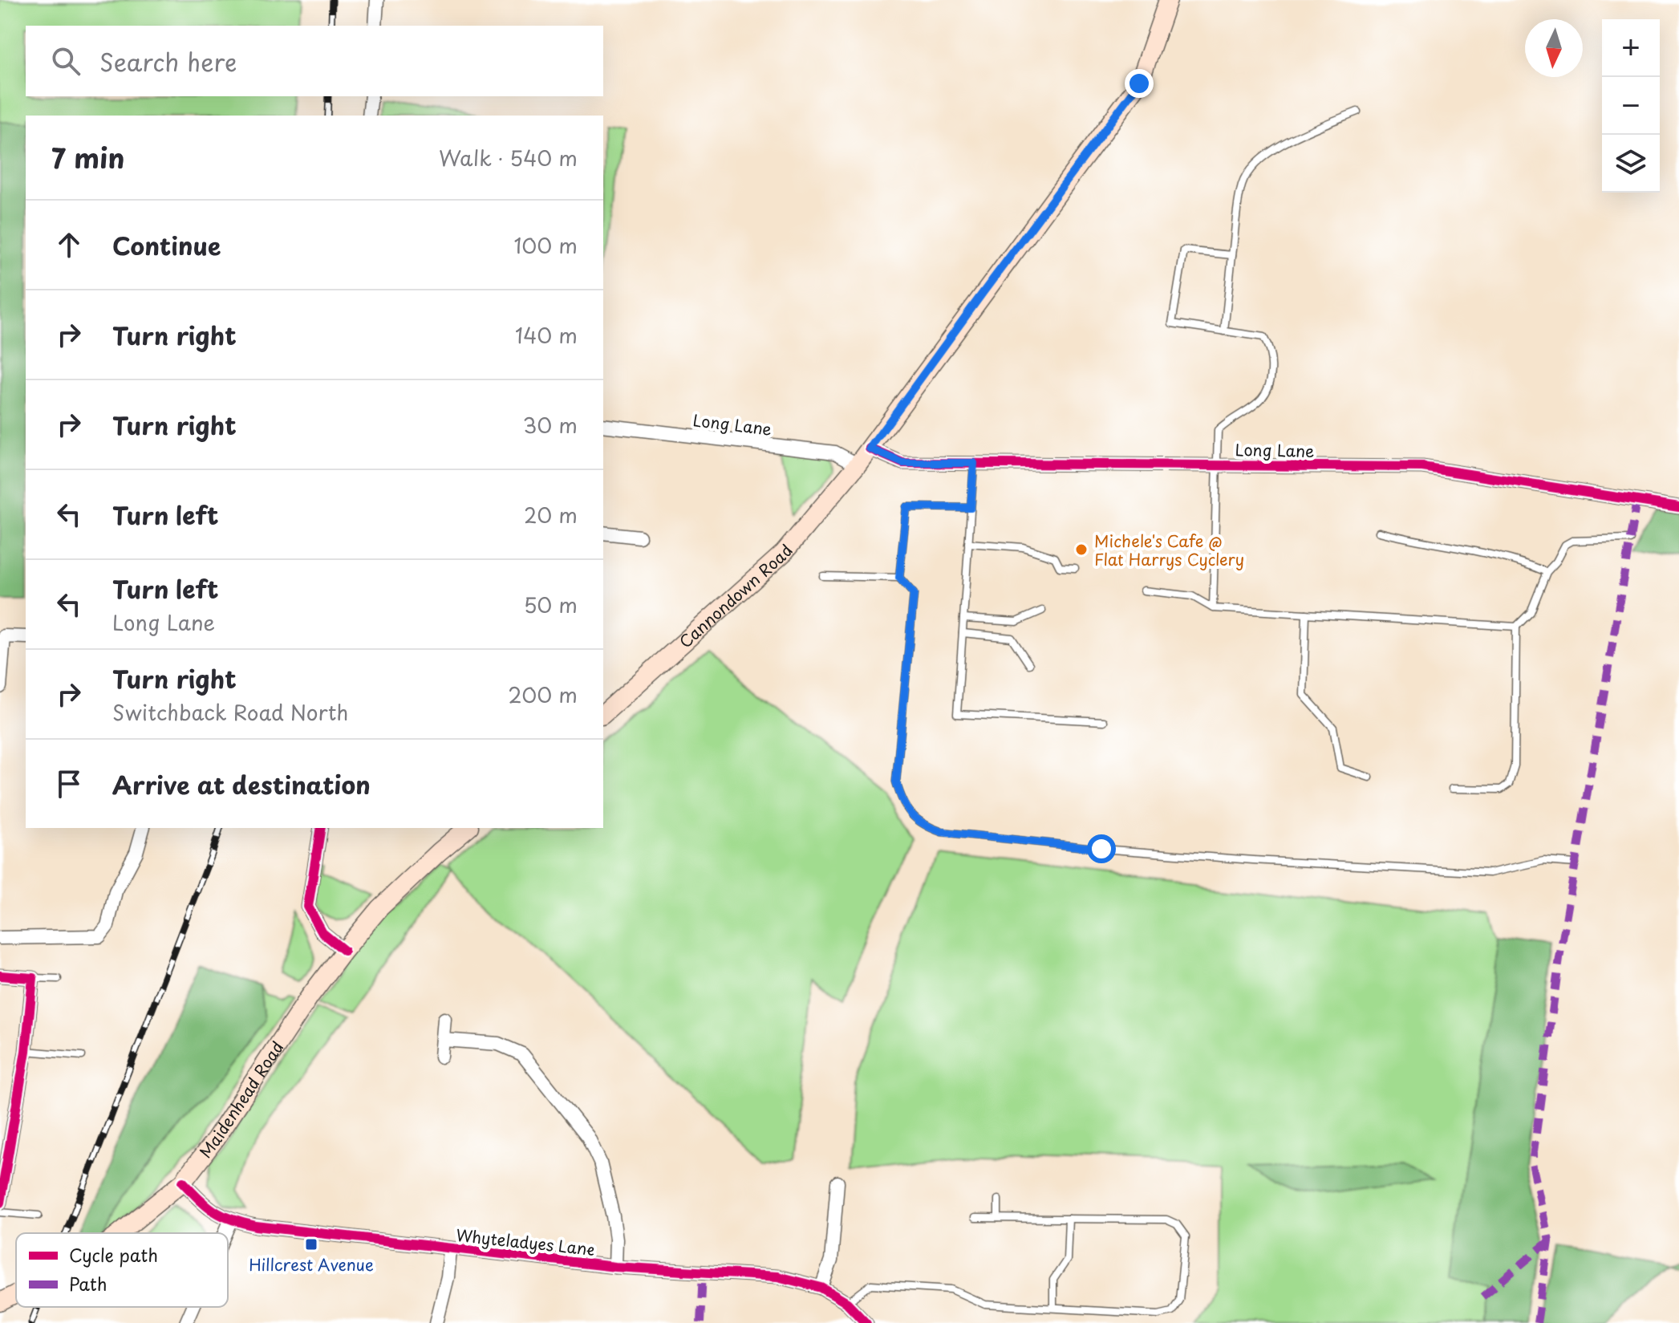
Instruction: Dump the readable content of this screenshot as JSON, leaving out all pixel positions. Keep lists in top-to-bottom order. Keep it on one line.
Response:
{"streets":{"main road":["Cannondown Road","Maidenhead Road"],"street":["Long Lane","Whyteladyes Lane"]},"crossings":[["Long Lane","Cannondown Road"],["Maidenhead Road","Whyteladyes Lane"]],"places":{"other":["Michele's Cafe @ Flat Harrys Cyclery"],"transit":["Hillcrest Avenue"]},"legend":["Cycle path","Path"],"north":"bottom","page":{"map_buttons":["+","−"],"search":"Search here","heading":["7 min","Walk · 540 m"],"list":[["Continue","100 m"],["Turn right","140 m"],["Turn right","30 m"],["Turn left","20 m"],["Turn left","Long Lane","50 m"],["Turn right","Switchback Road North","200 m"],"Arrive at destination"]}}
